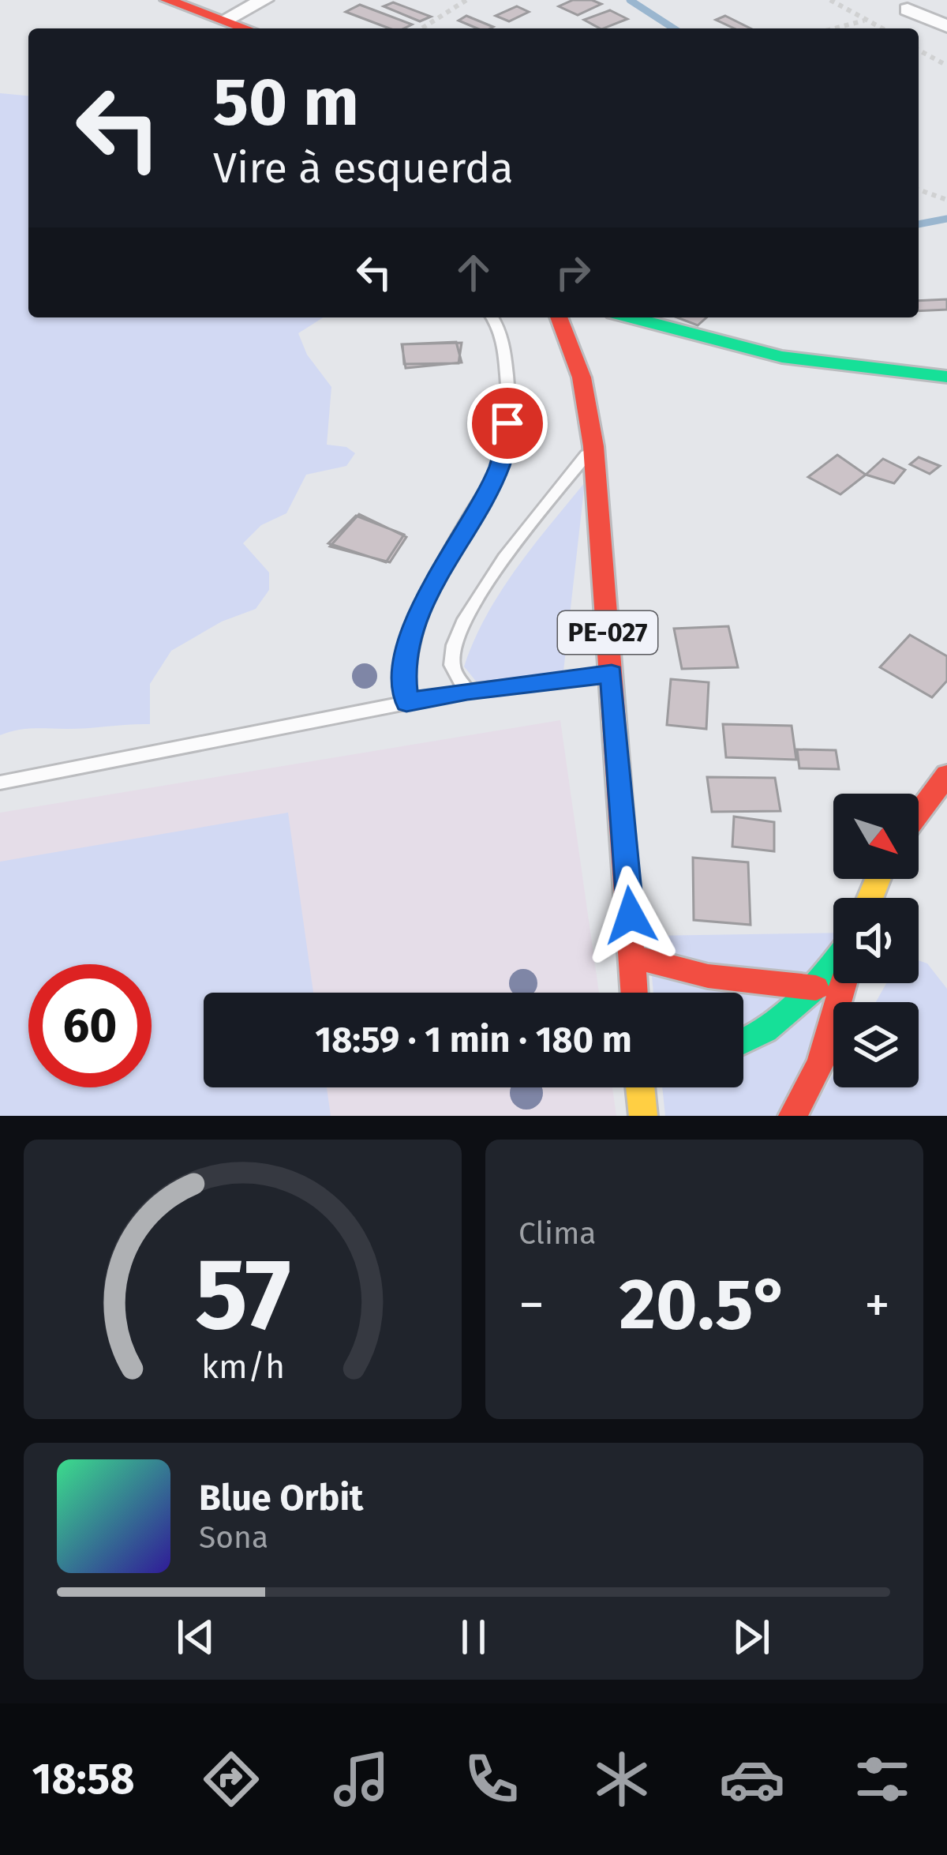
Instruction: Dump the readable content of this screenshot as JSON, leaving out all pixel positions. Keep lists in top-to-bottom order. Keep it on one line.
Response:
{"streets":{"main road":["PE-027"]},"north":"bottom right","page":{"turn":["50 m","Vire à esquerda"],"limit":"60","trip":"18:59 · 1 min · 180 m","tile":"Clima","heat":["−","20.5°","+"],"song":["Blue Orbit","Sona"],"tabs":"18:58","gauge":["57","km/h"]}}
